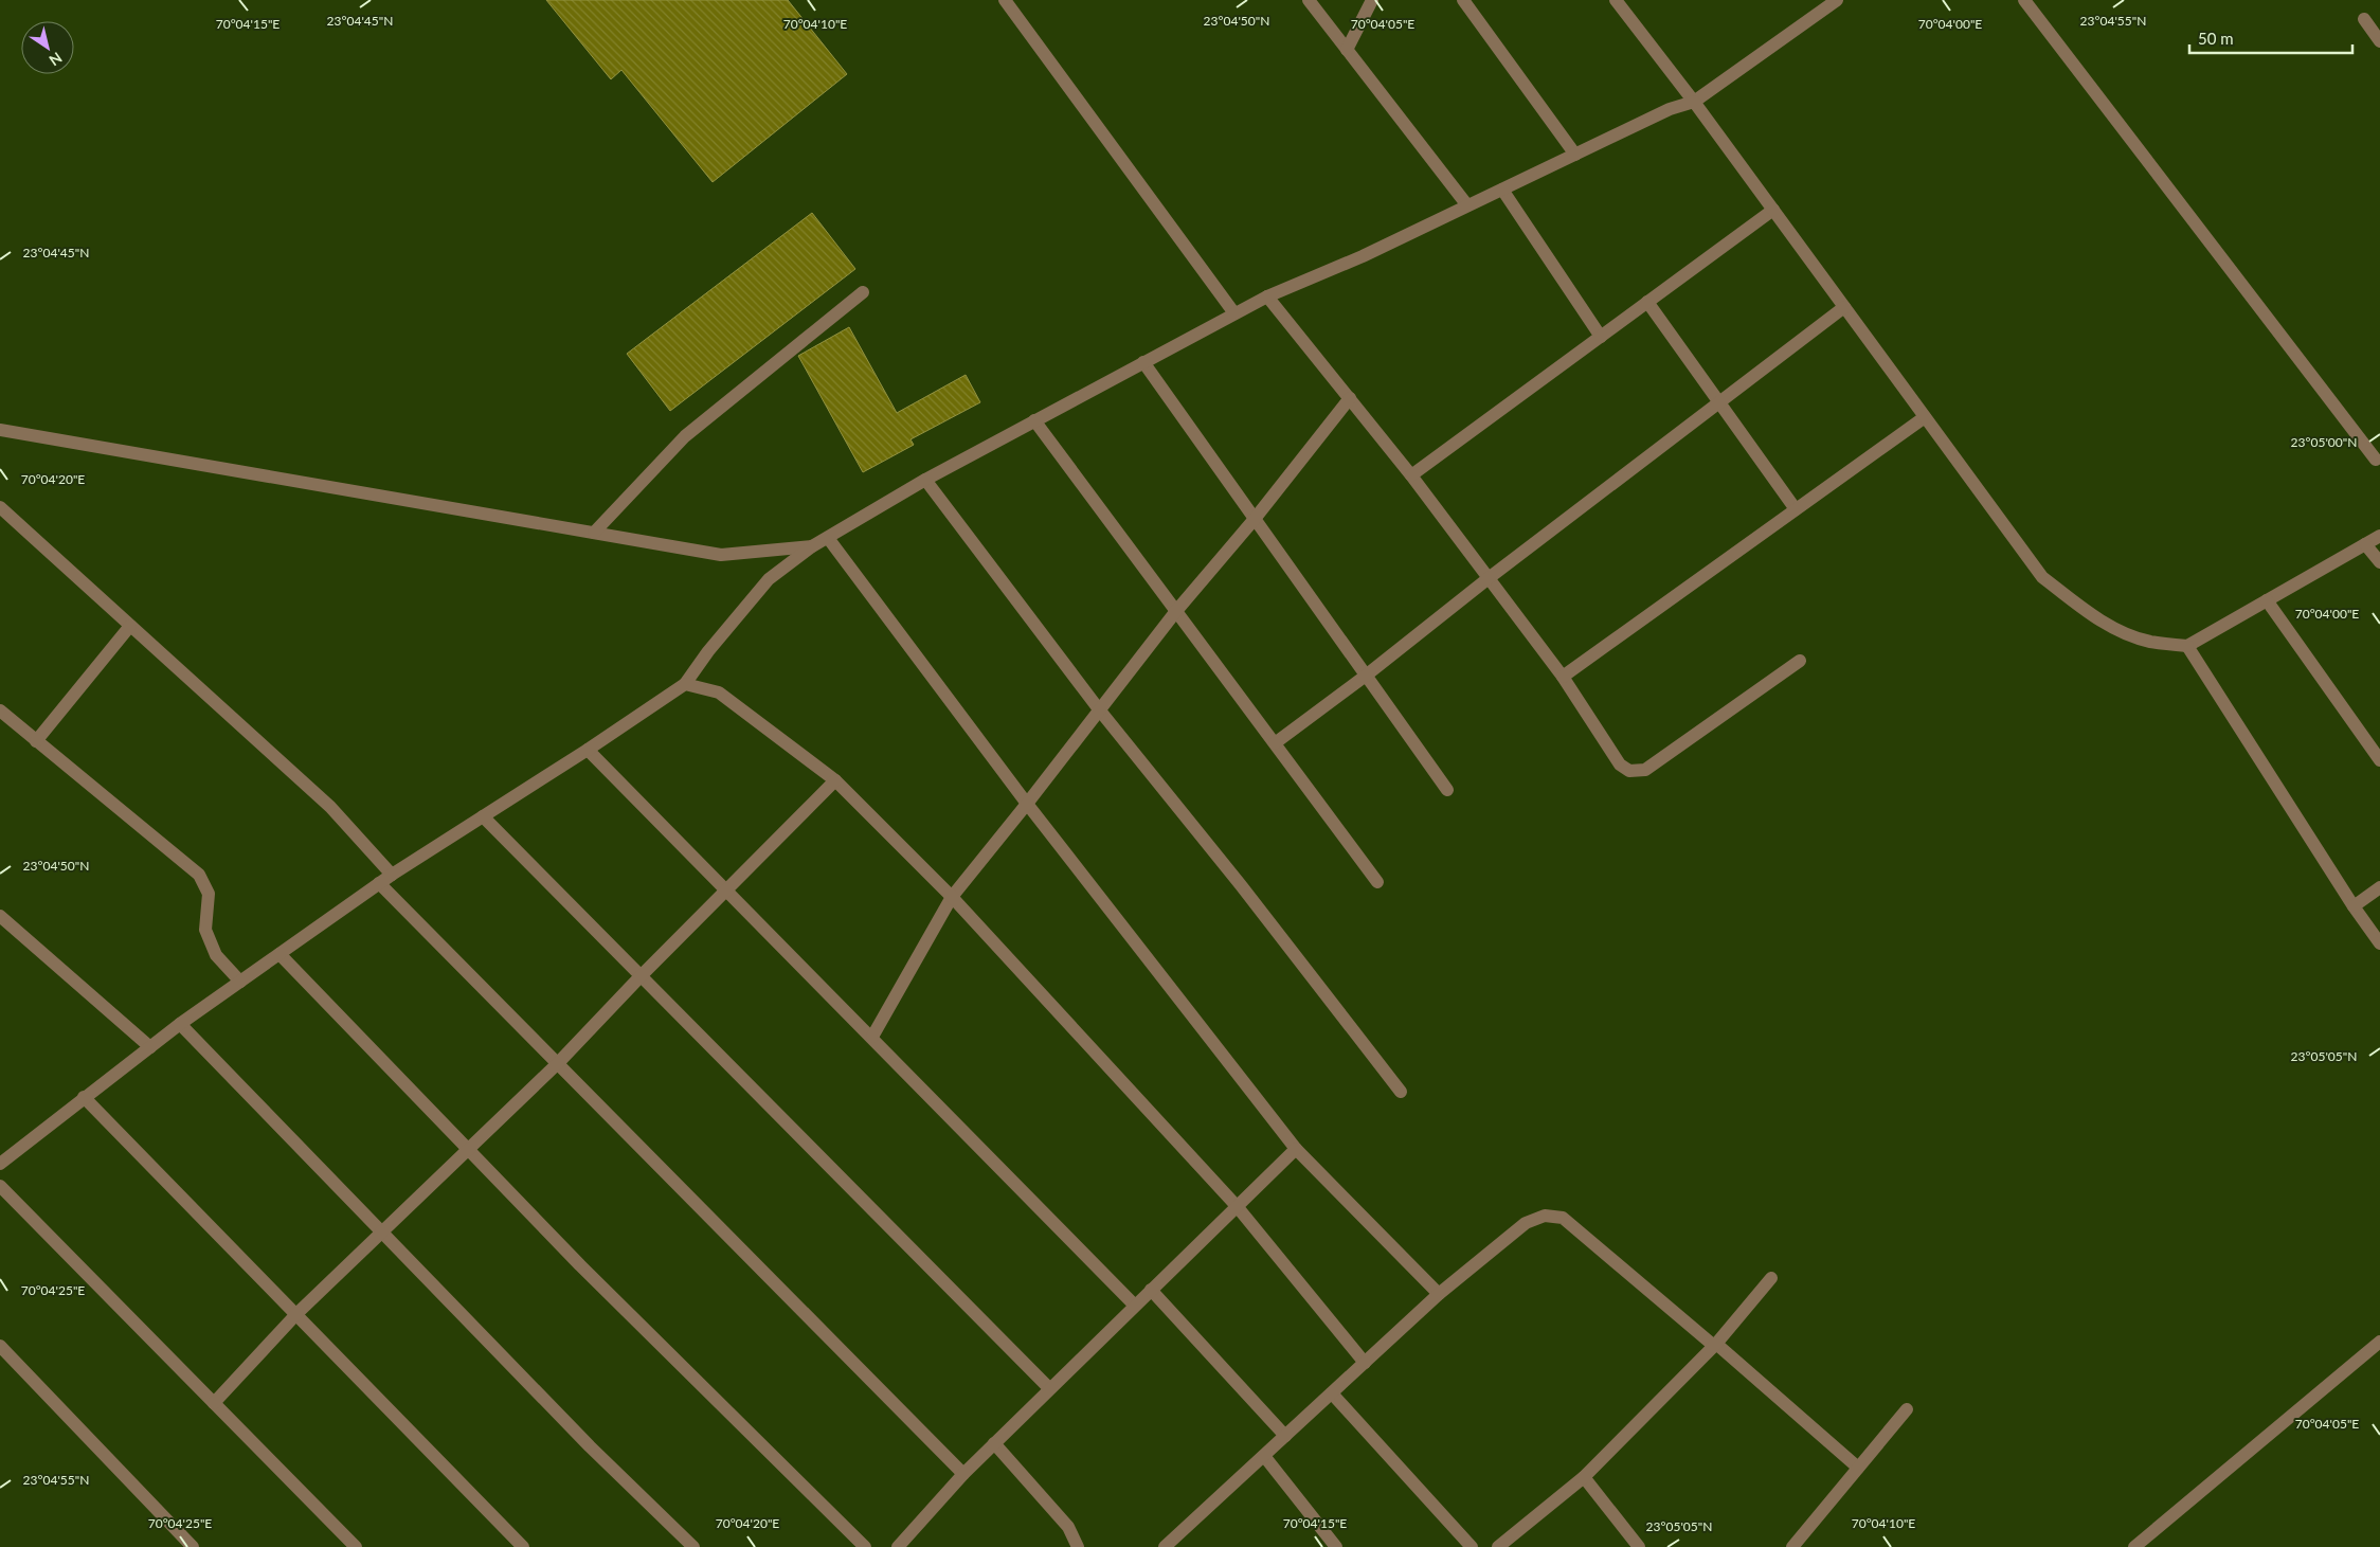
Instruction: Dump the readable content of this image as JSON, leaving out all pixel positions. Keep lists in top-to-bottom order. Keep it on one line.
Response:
{"scale_bar":"50 m","north":"bottom right","coordinates":["23°04'45\"N","23°04'50\"N","23°04'55\"N","70°04'15\"E","70°04'10\"E","70°04'00\"E","70°04'05\"E","23°05'00\"N","70°04'20\"E","23°05'05\"N","70°04'25\"E"]}
